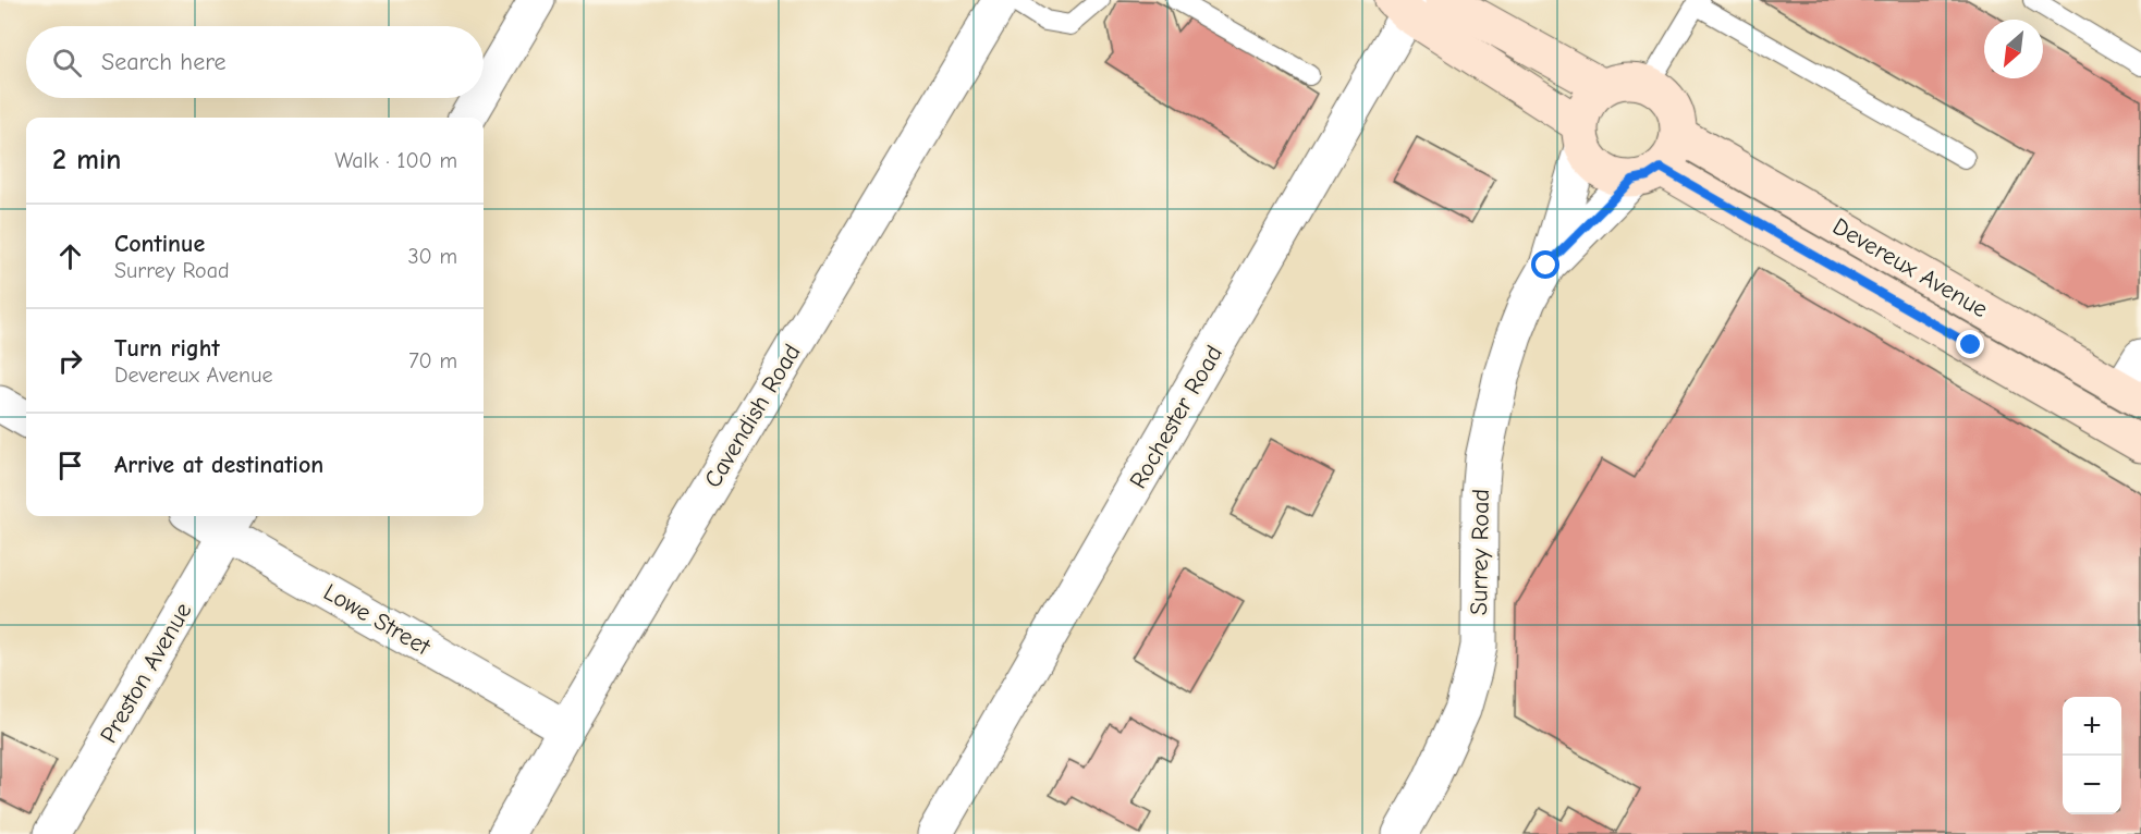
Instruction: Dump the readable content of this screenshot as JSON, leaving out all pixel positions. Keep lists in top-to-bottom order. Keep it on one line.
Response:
{"streets":{"main road":["Devereux Avenue"],"street":["Cavendish Road","Rochester Road","Surrey Road","Lowe Street","Preston Avenue"]},"crossings":[["Devereux Avenue","Surrey Road"],["Cavendish Road","Lowe Street"],["Lowe Street","Preston Avenue"]],"north":"bottom left","page":{"search":"Search here","heading":["2 min","Walk · 100 m"],"list":[["Continue","Surrey Road","30 m"],["Turn right","Devereux Avenue","70 m"],"Arrive at destination"],"map_buttons":["+","−"]}}
